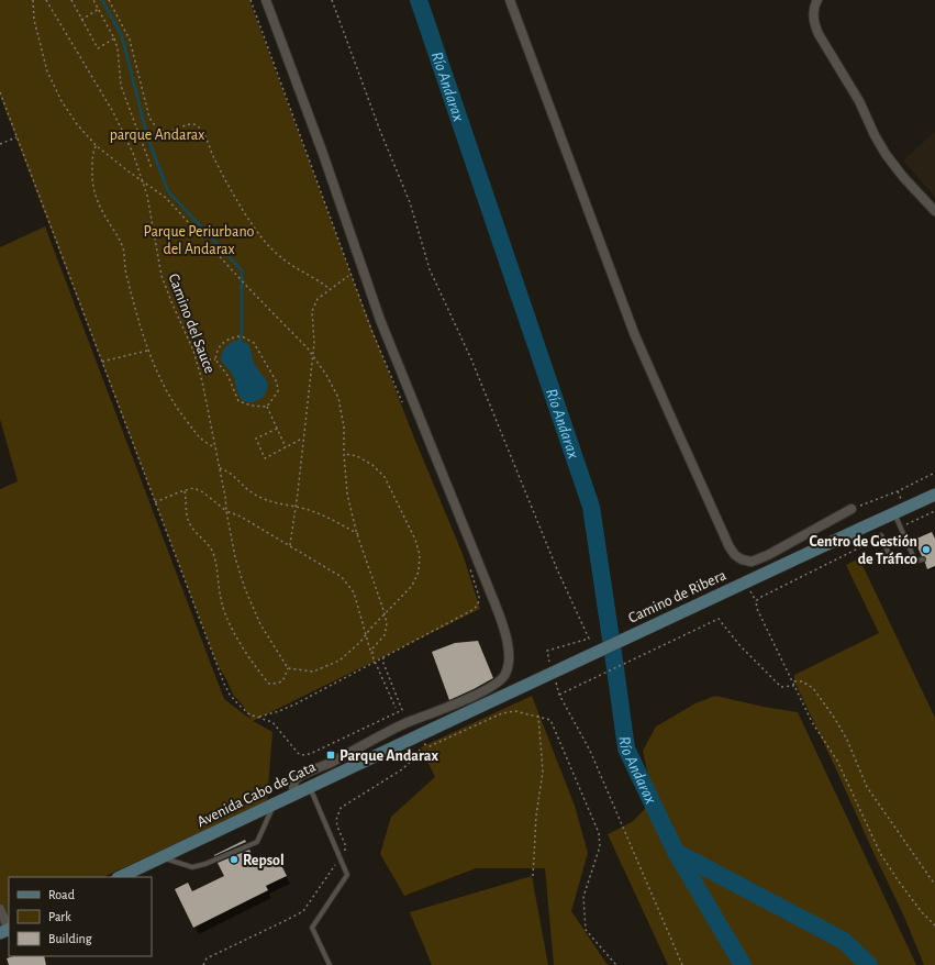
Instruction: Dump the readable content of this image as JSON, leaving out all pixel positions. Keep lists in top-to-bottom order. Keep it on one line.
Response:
{"streets":{"main road":["Camino de Ribera","Avenida Cabo de Gata"],"path":["Camino del Sauce"]},"crossings":[["Camino de Ribera","Avenida Cabo de Gata"]],"water":["Río Andarax"],"parks":["parque Andarax","Parque Periurbano del Andarax"],"places":{"other":["Centro de Gestión de Tráfico","Repsol"],"transit":["Parque Andarax"]},"legend":["Road","Park","Building"]}
